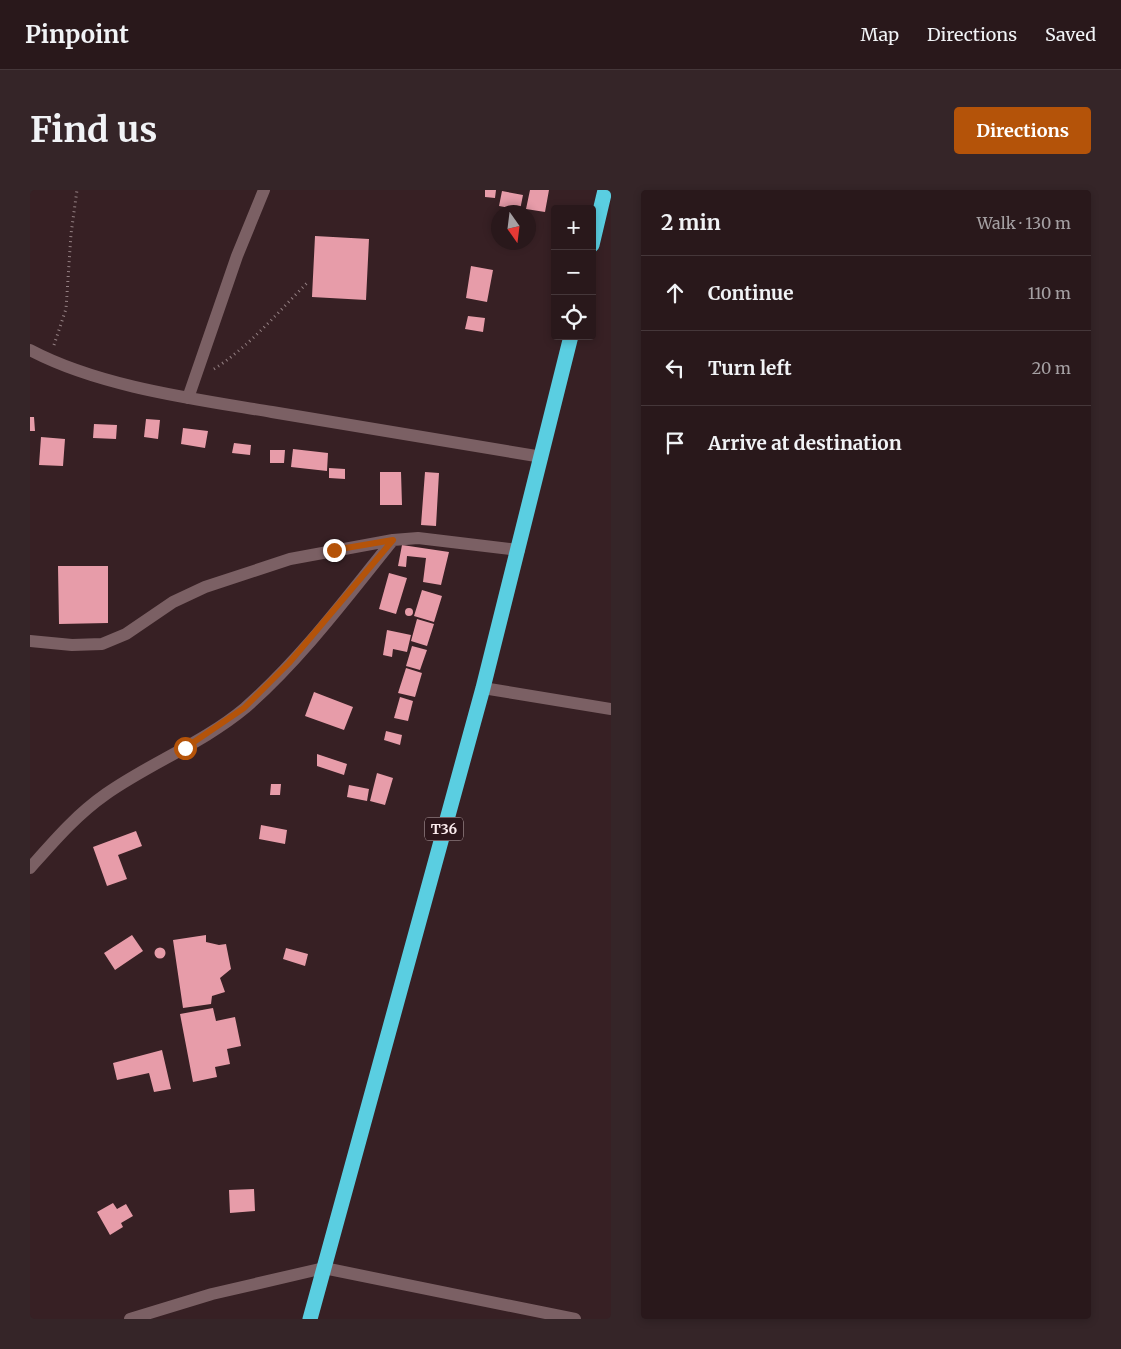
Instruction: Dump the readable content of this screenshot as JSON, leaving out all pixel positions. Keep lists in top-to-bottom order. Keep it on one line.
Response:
{"streets":{"highway":["T36"]},"north":"bottom","page":{"header":"Pinpoint","nav":["Map","Directions","Saved"],"buttons":"Directions","title":"Find us","heading":["2 min","Walk · 130 m"],"map_buttons":["+","−"],"list":[["Continue","110 m"],["Turn left","20 m"],"Arrive at destination"]}}
